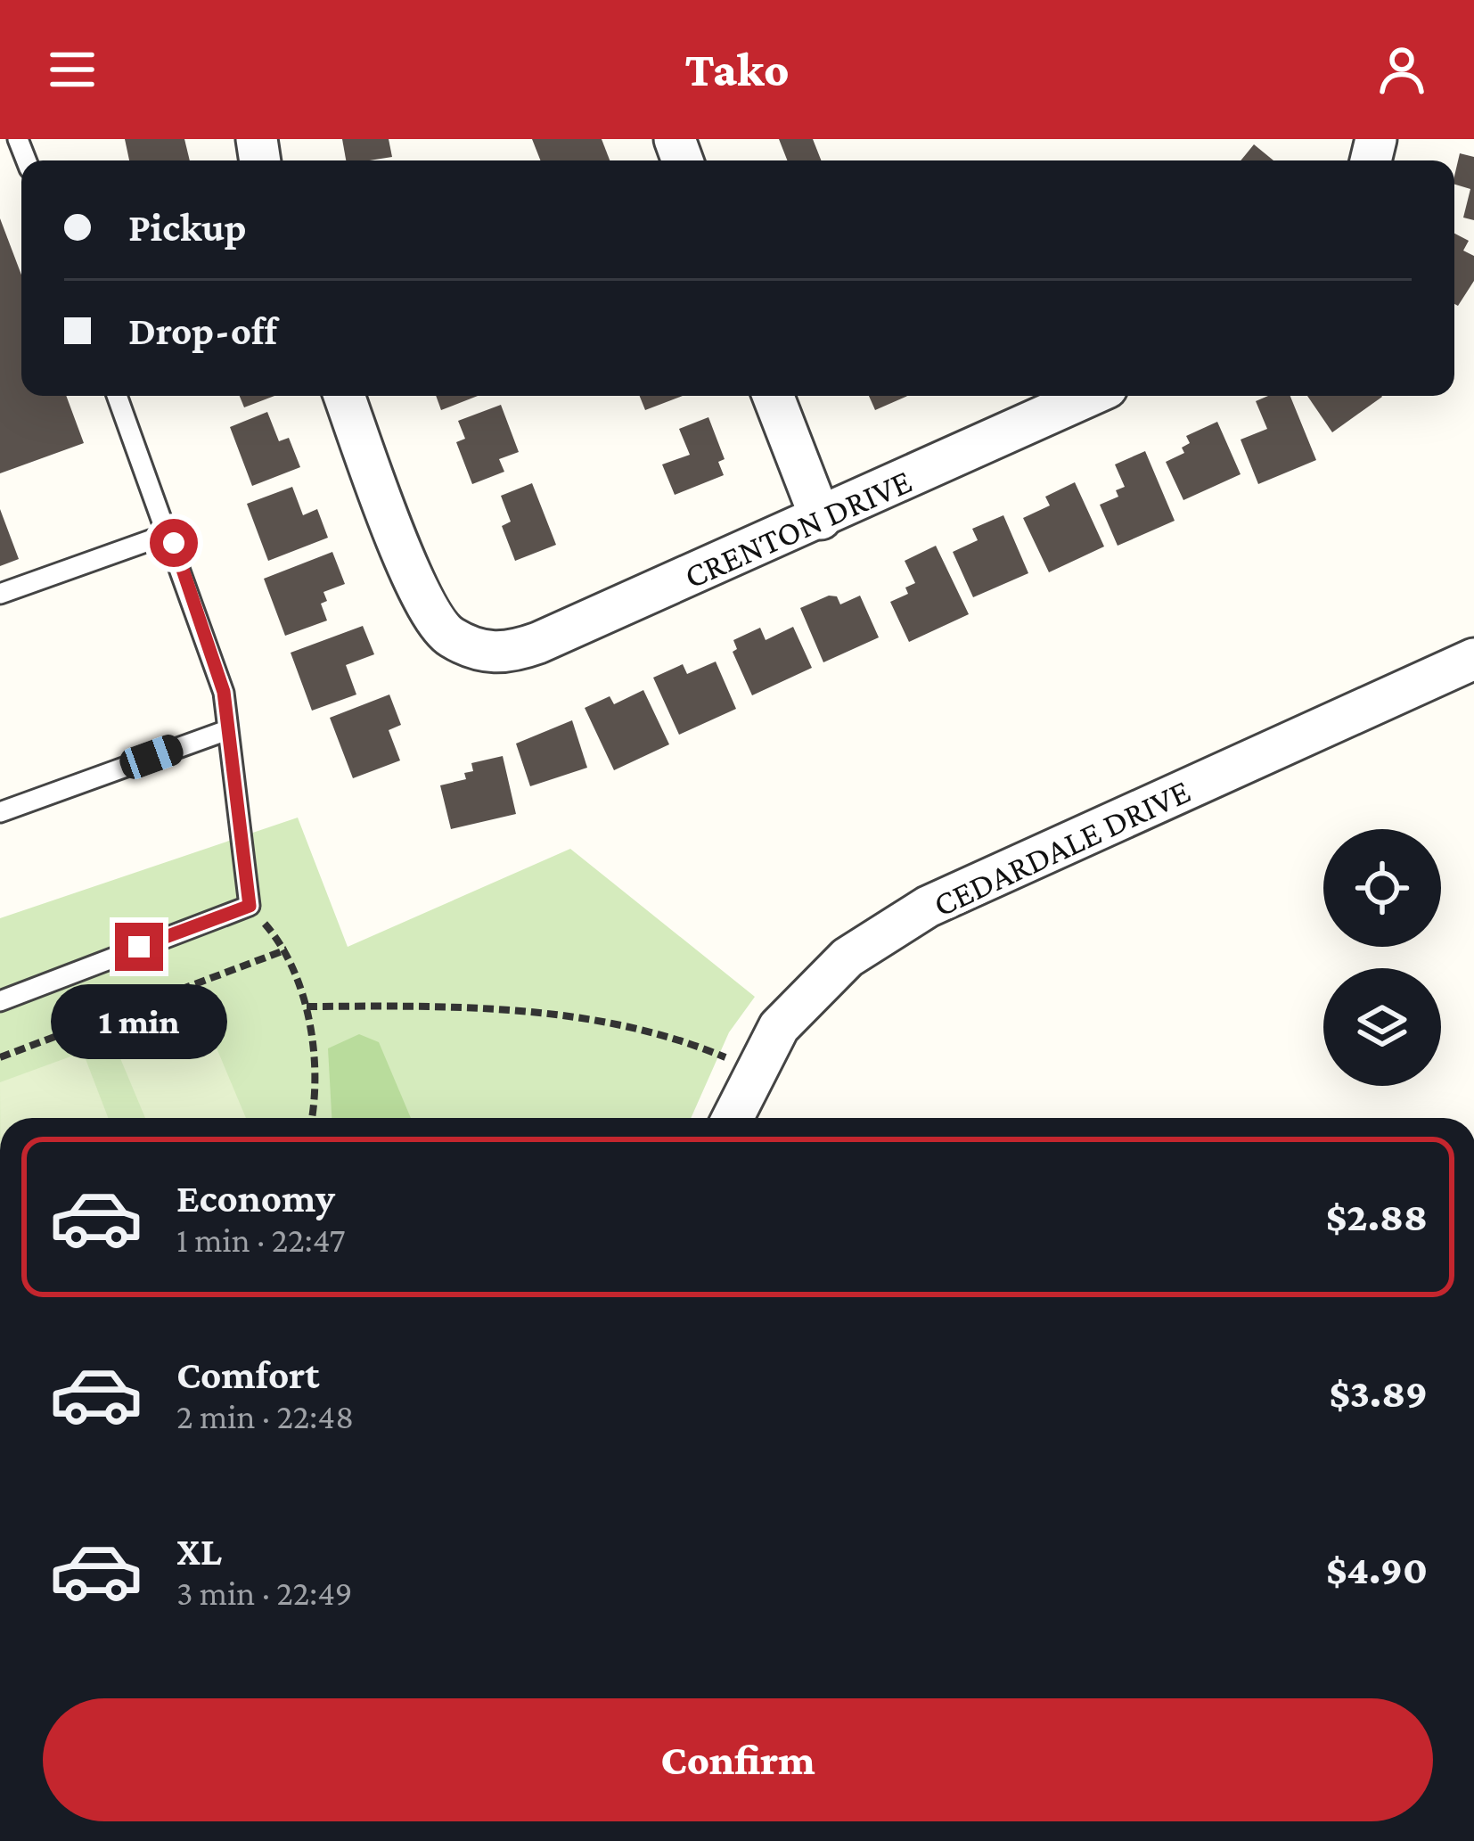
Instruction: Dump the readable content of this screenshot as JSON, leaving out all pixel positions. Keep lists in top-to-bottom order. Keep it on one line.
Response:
{"streets":{"street":["CRENTON DRIVE","CEDARDALE DRIVE"]},"page":{"header":"Tako","banner":["Pickup","Drop-off"],"bubble":"1 min","list":[{"name":"Economy","note":"1 min · 22:47","value":"$2.88"},{"name":"Comfort","note":"2 min · 22:48","value":"$3.89"},{"name":"XL","note":"3 min · 22:49","value":"$4.90"}],"buttons":"Confirm"}}
